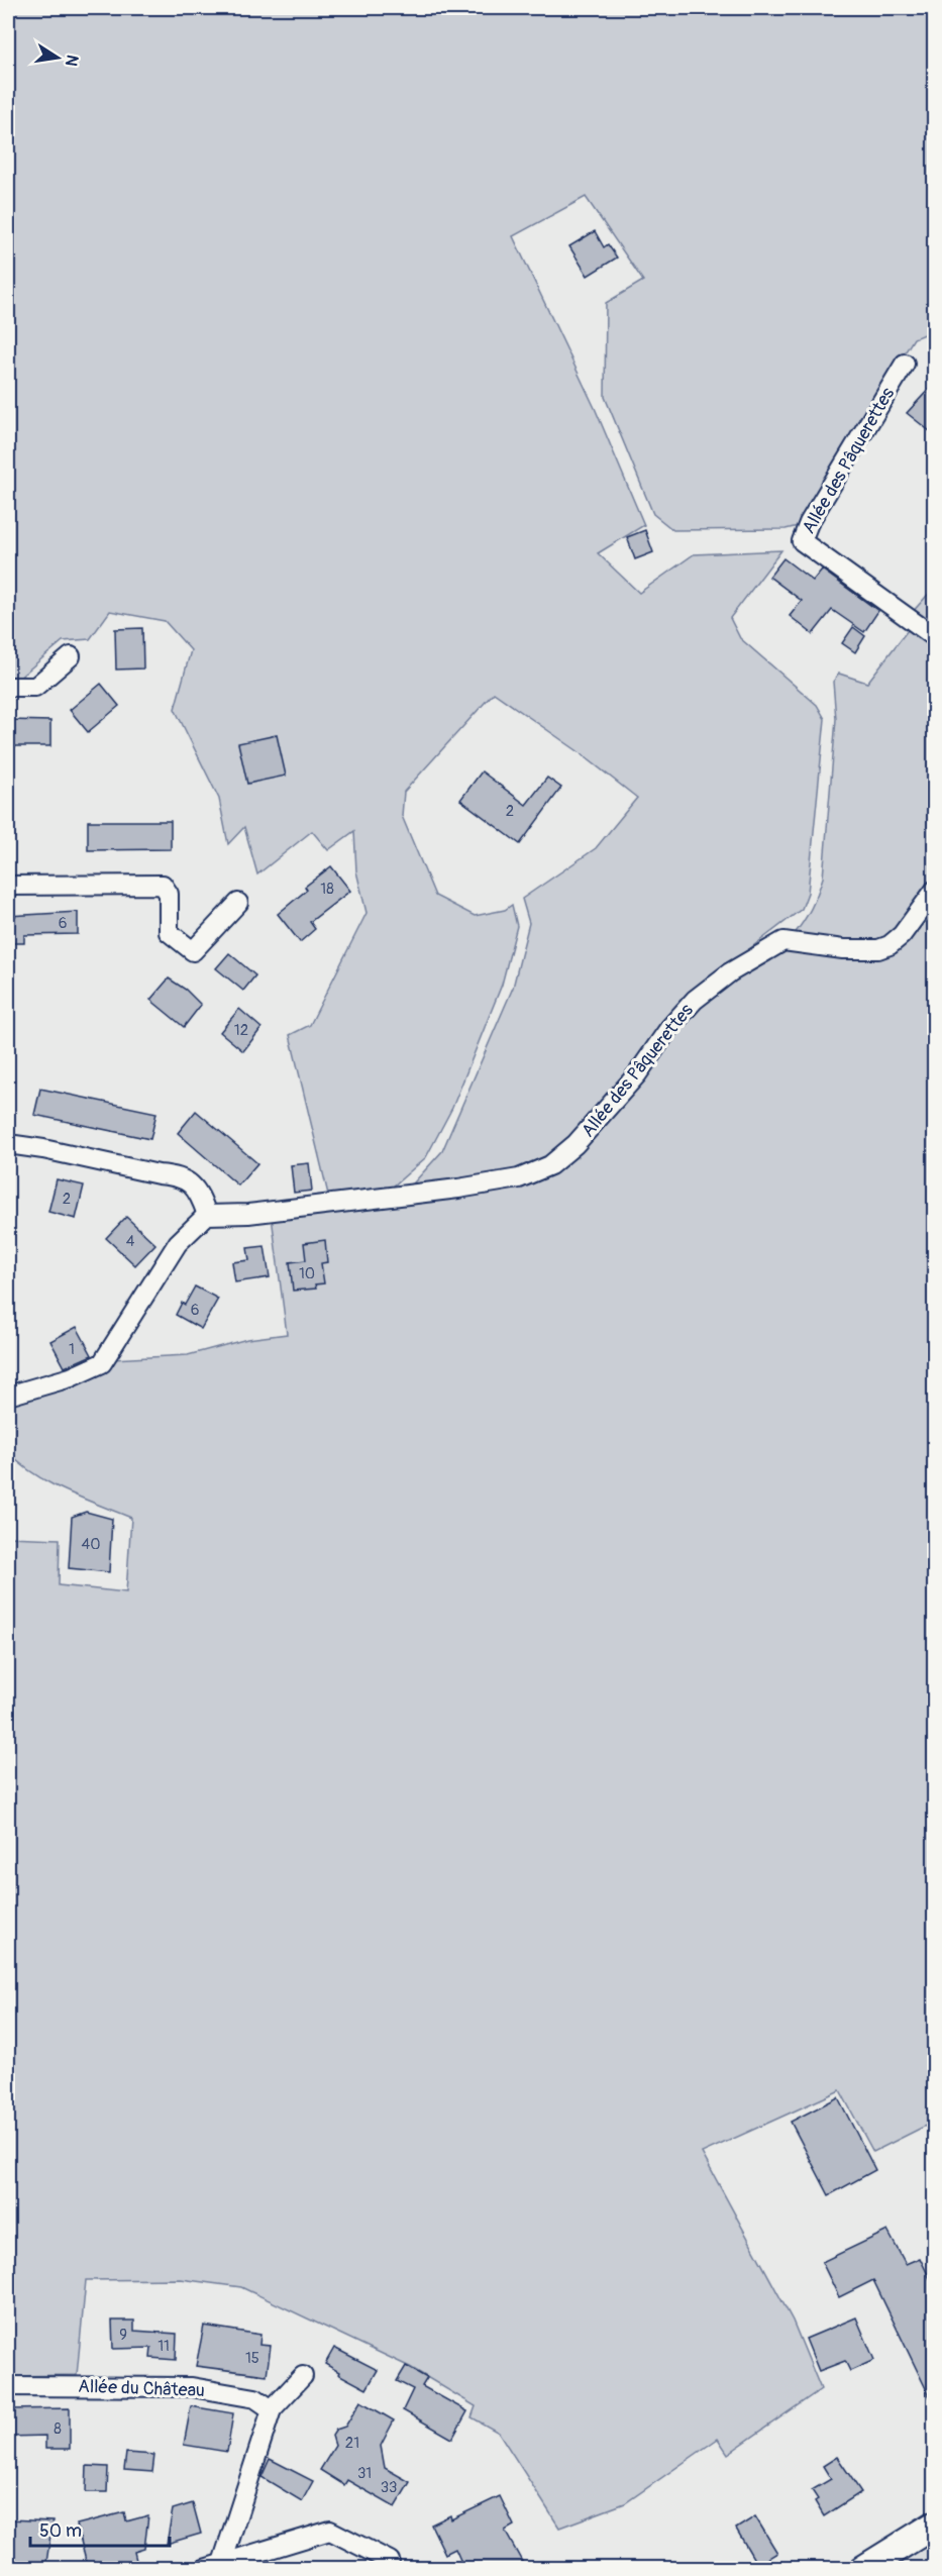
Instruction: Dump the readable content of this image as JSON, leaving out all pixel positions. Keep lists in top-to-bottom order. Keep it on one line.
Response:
{"streets":{"street":["Allée des Pâquerettes","Allée du Château"]},"house_numbers":["2","18","6","12","2","4","10","6","1","40","9","11","15","8","21","31","33"],"scale_bar":"50 m","north":"right"}
